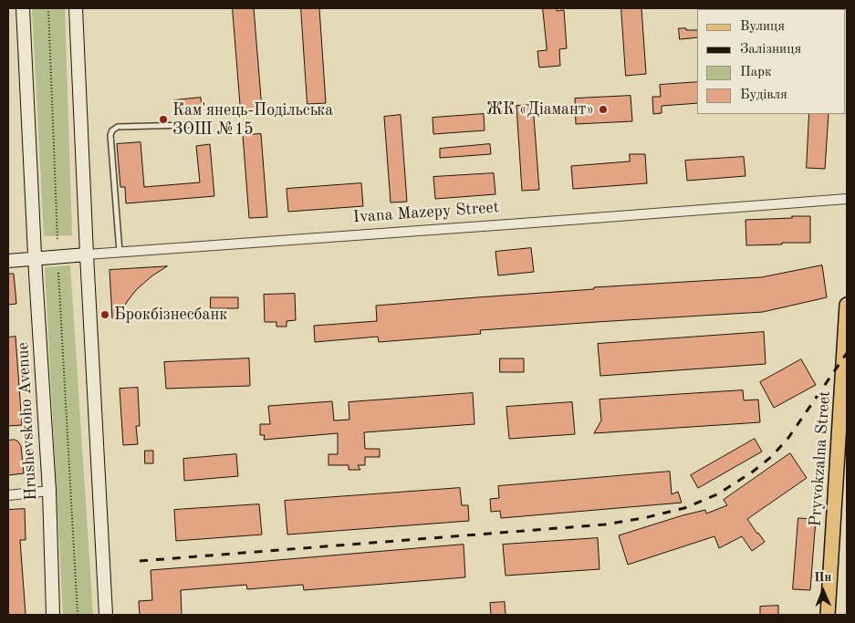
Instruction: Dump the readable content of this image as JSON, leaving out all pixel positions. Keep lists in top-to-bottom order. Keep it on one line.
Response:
{"streets":{"main road":["Ivana Mazepy Street","Hrushevskoho Avenue","Pryvokzalna Street"]},"crossings":[["Ivana Mazepy Street","Hrushevskoho Avenue"]],"places":["ЖК «Діамант»","Кам'янець-Подільська ЗОШ №15","Брокбізнесбанк"],"legend":["Вулиця","Залізниця","Парк","Будівля"],"north":"top"}
